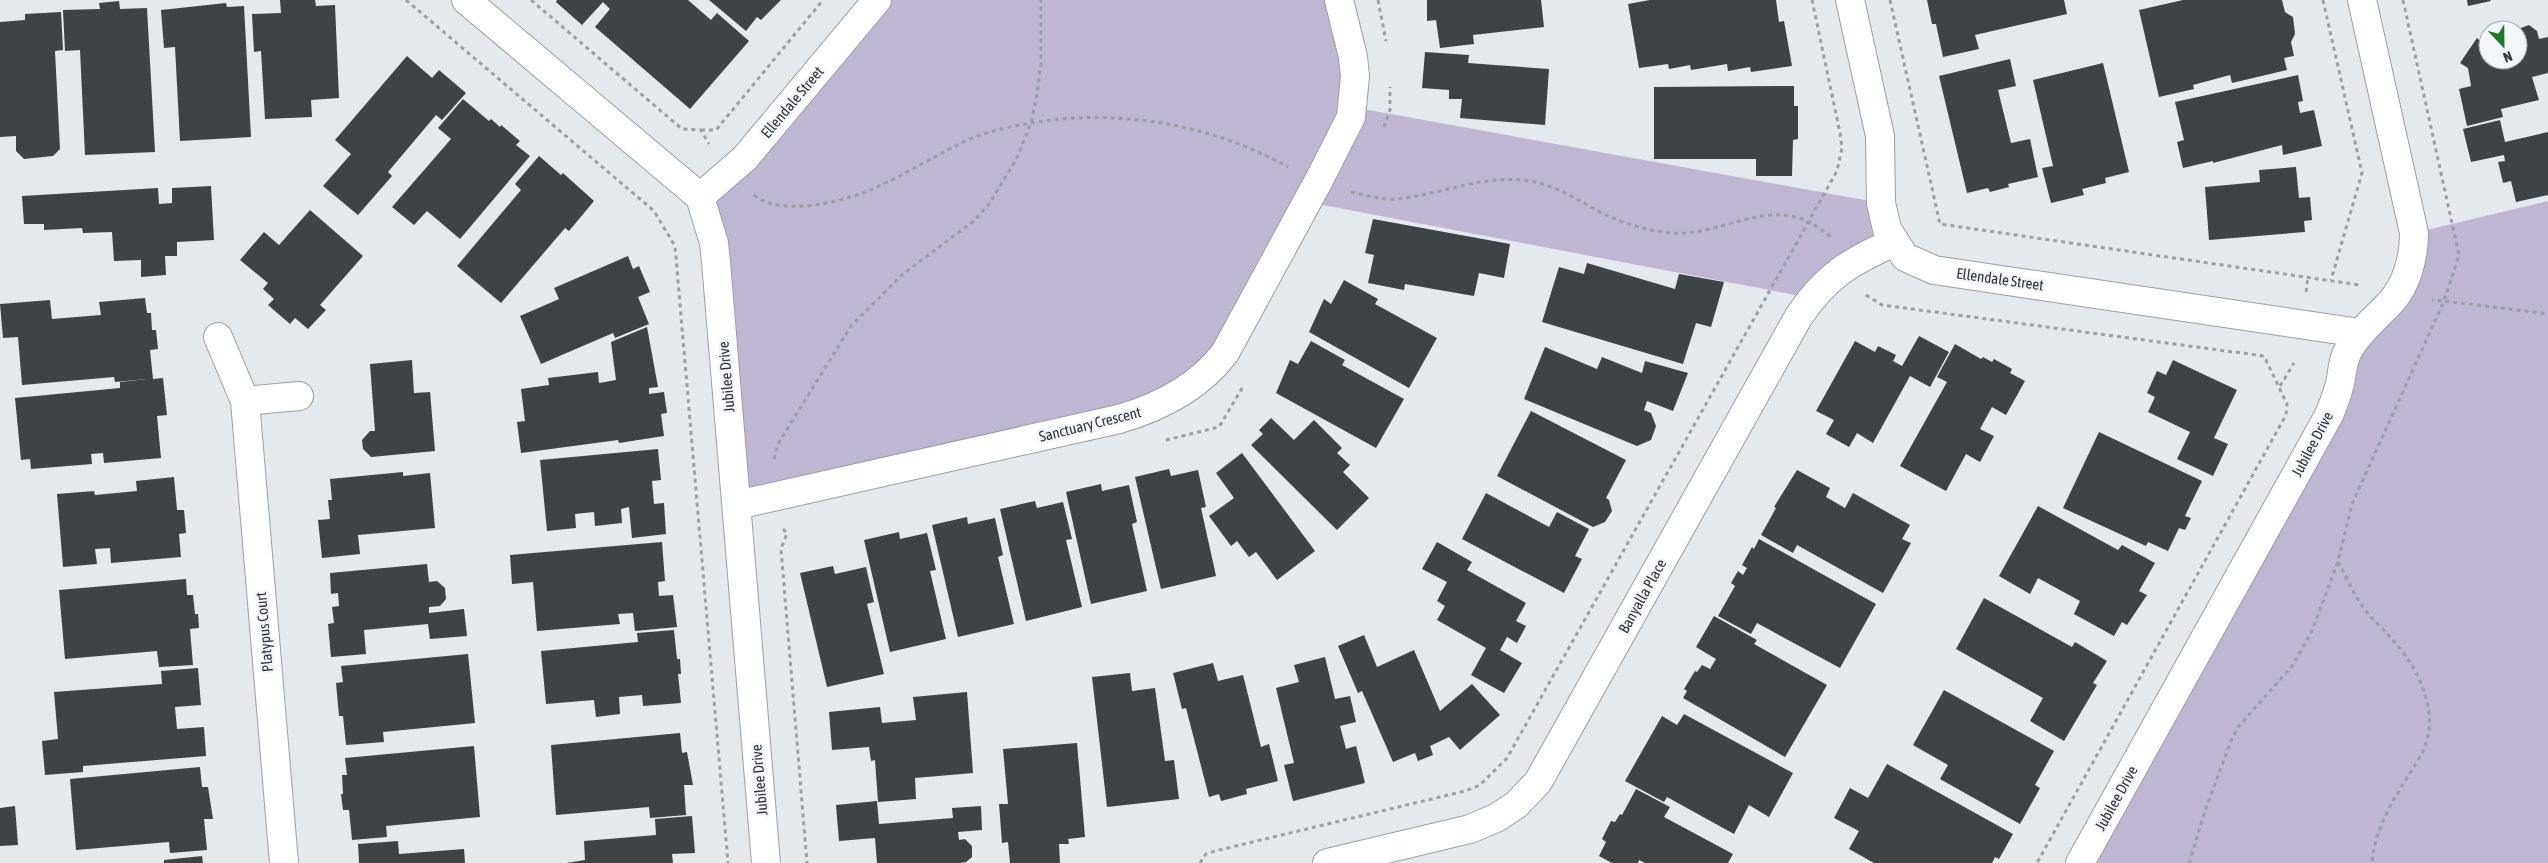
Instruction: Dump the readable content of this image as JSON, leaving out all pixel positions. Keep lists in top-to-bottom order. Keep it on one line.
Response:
{"streets":{"street":["Ellendale Street","Jubilee Drive","Sanctuary Crescent","Banyalla Place","Platypus Court"]},"crossings":[["Ellendale Street","Jubilee Drive"],["Ellendale Street","Banyalla Place"],["Jubilee Drive","Sanctuary Crescent"]],"north":"bottom"}
